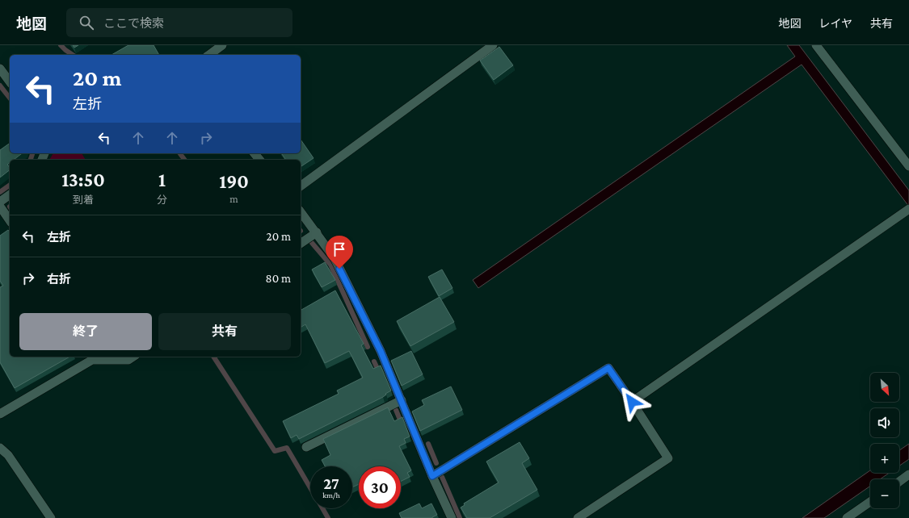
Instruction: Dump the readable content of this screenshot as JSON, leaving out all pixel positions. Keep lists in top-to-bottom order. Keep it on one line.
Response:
{"north":"bottom right","page":{"header":"地図","search":"ここで検索","nav":["地図","レイヤ","共有"],"turn":["20 m","左折"],"eta":["13:50","到着","1","分","190","m"],"list":[{"name":"左折","value":"20 m"},{"name":"右折","value":"80 m"}],"buttons":["終了","共有"],"map_buttons":["+","−"],"speed":"27 km/h","limit":"30"}}
